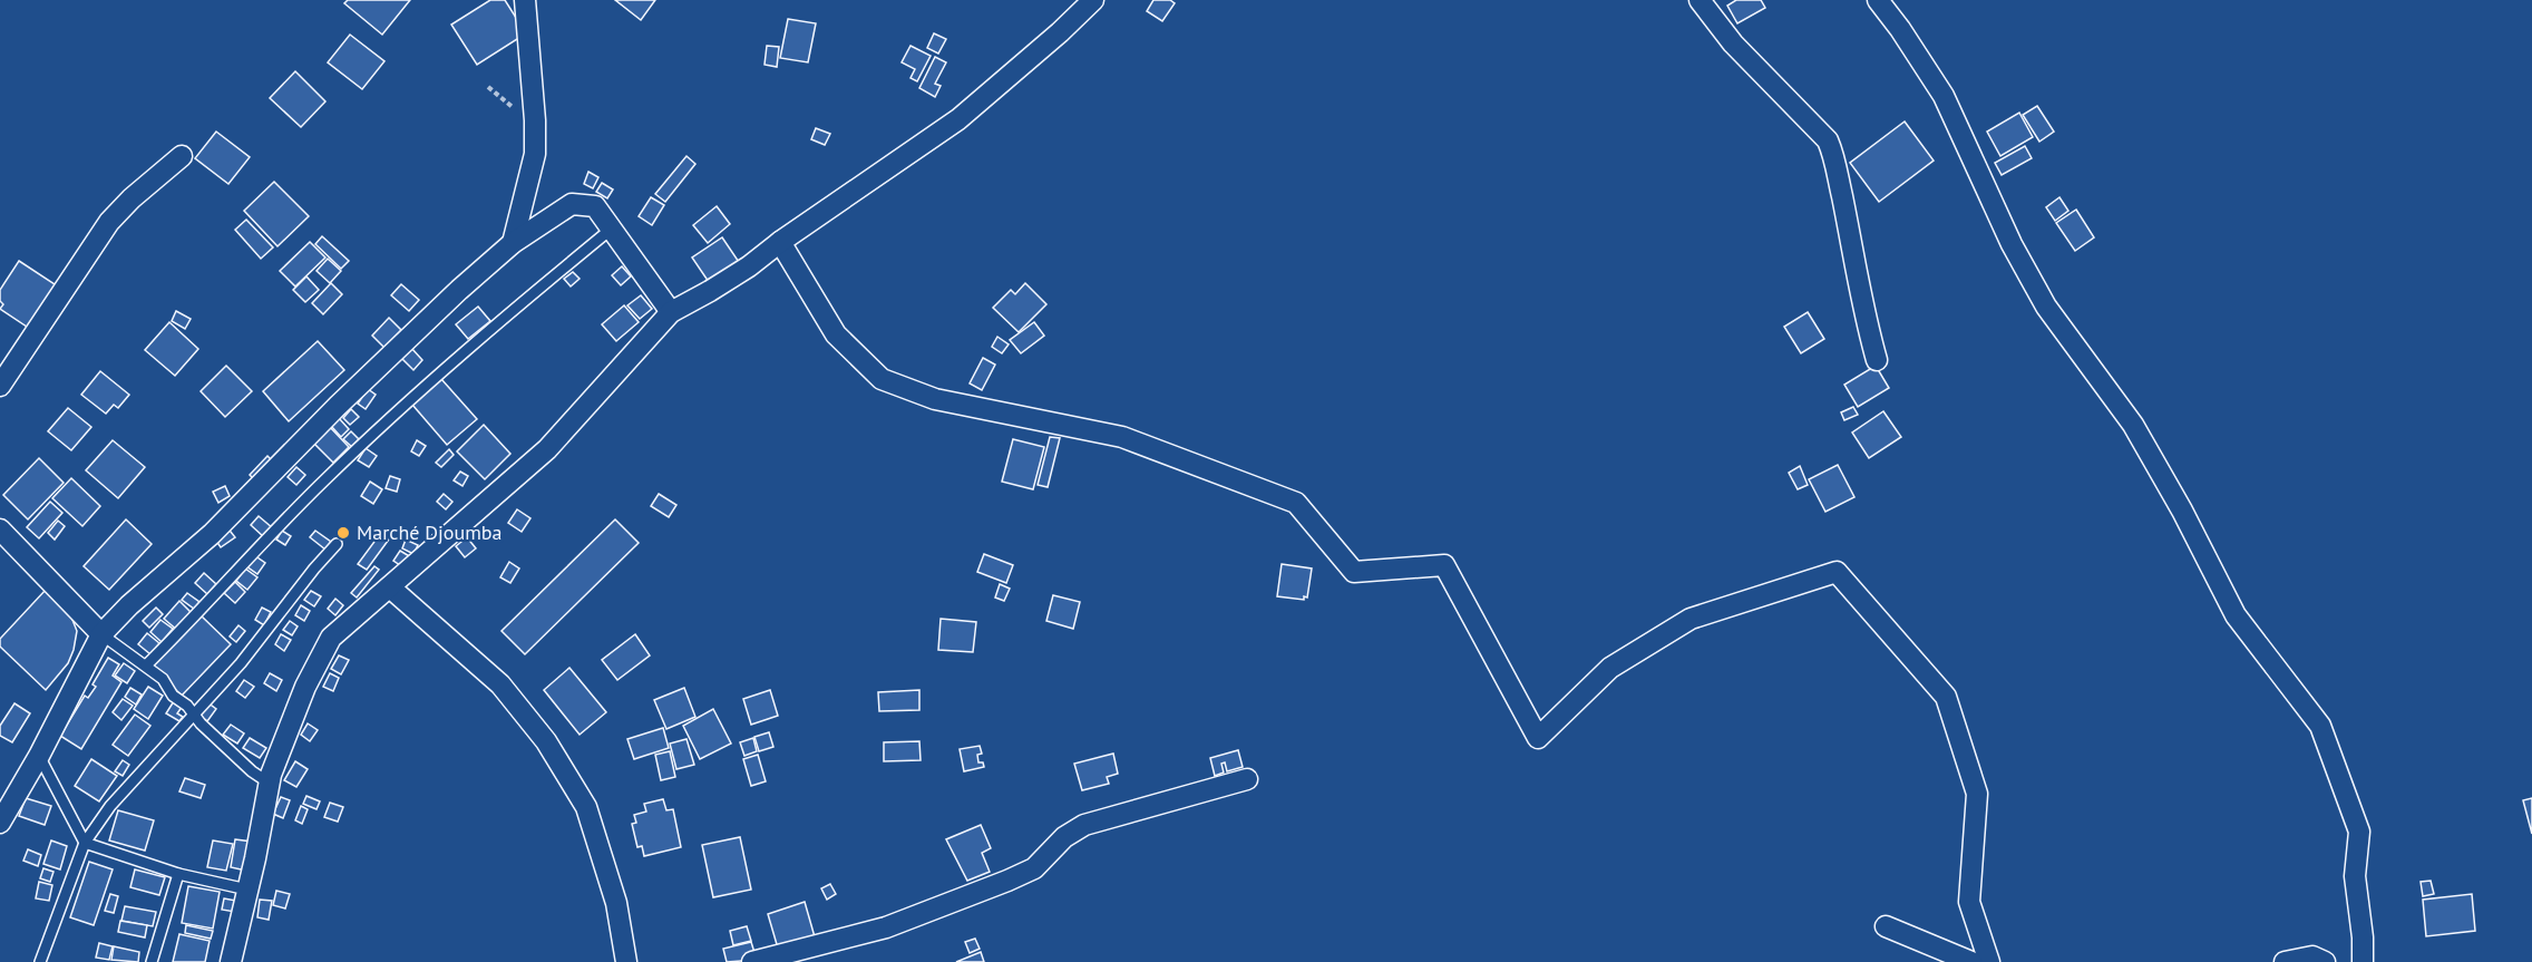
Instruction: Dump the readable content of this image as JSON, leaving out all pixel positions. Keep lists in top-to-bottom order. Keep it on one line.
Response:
{"places":["Marché Djoumba"]}
